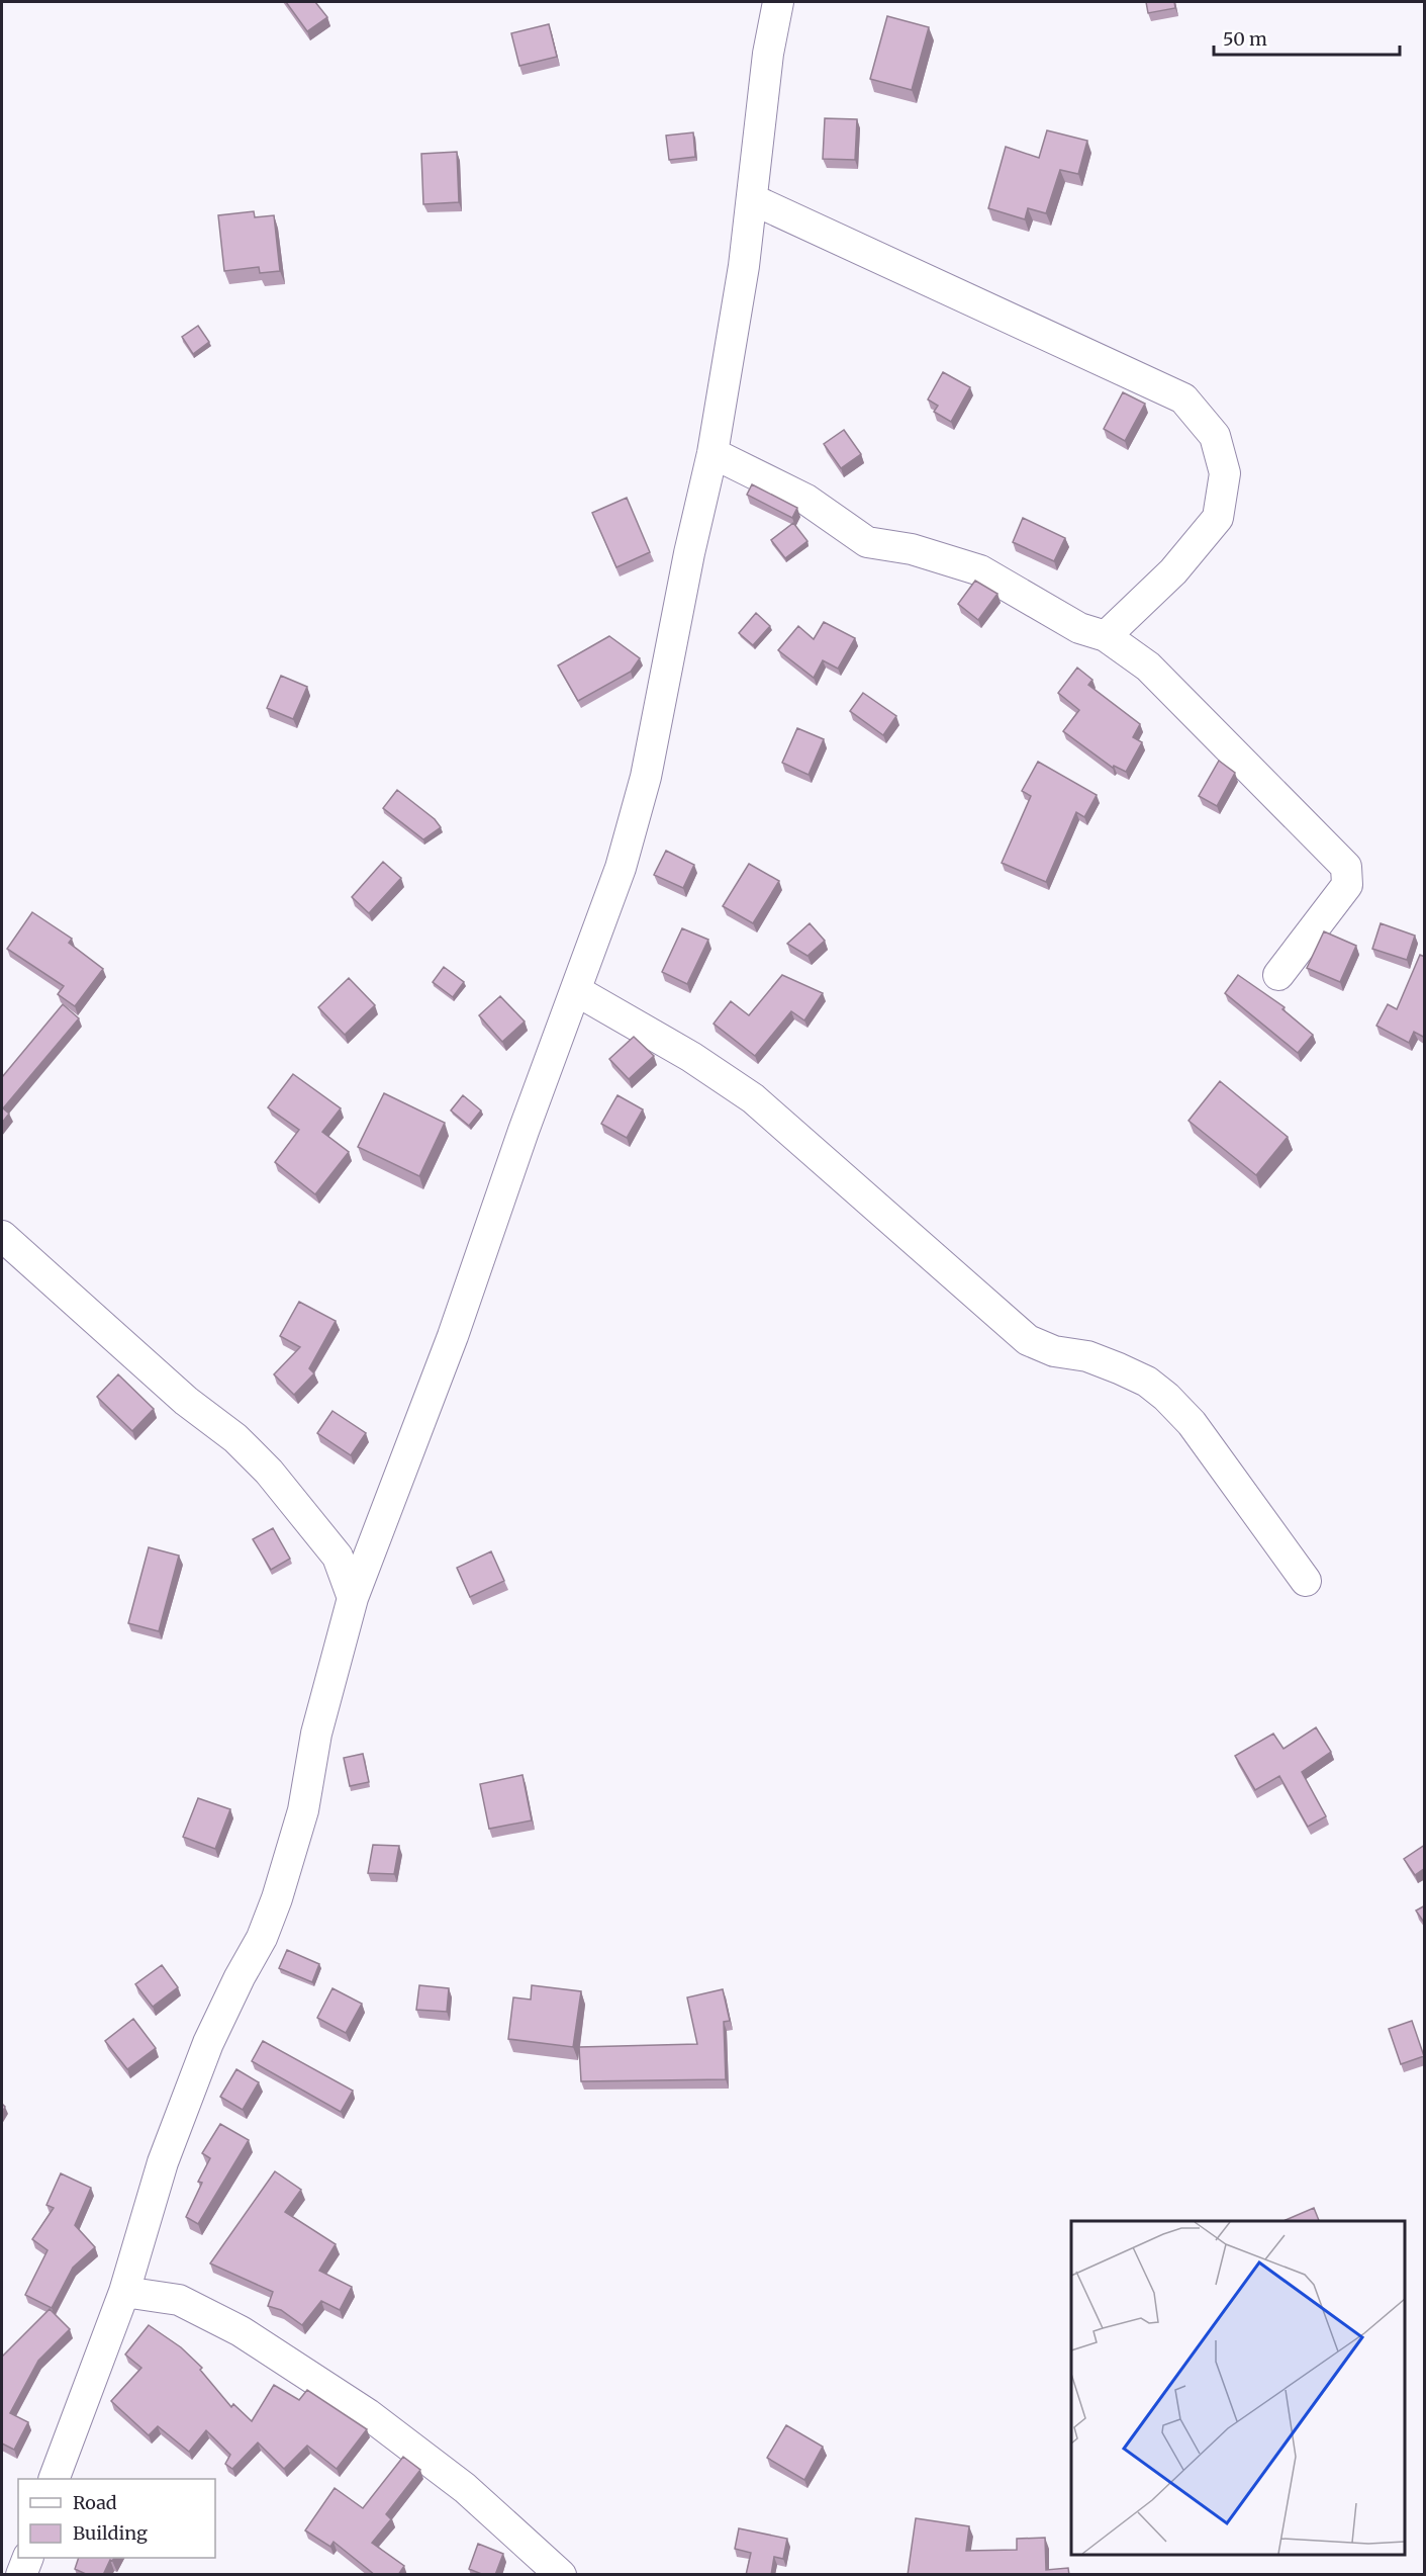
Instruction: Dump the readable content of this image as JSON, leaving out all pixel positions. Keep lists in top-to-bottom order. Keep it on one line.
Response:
{"legend":["Road","Building"],"scale_bar":"50 m"}
